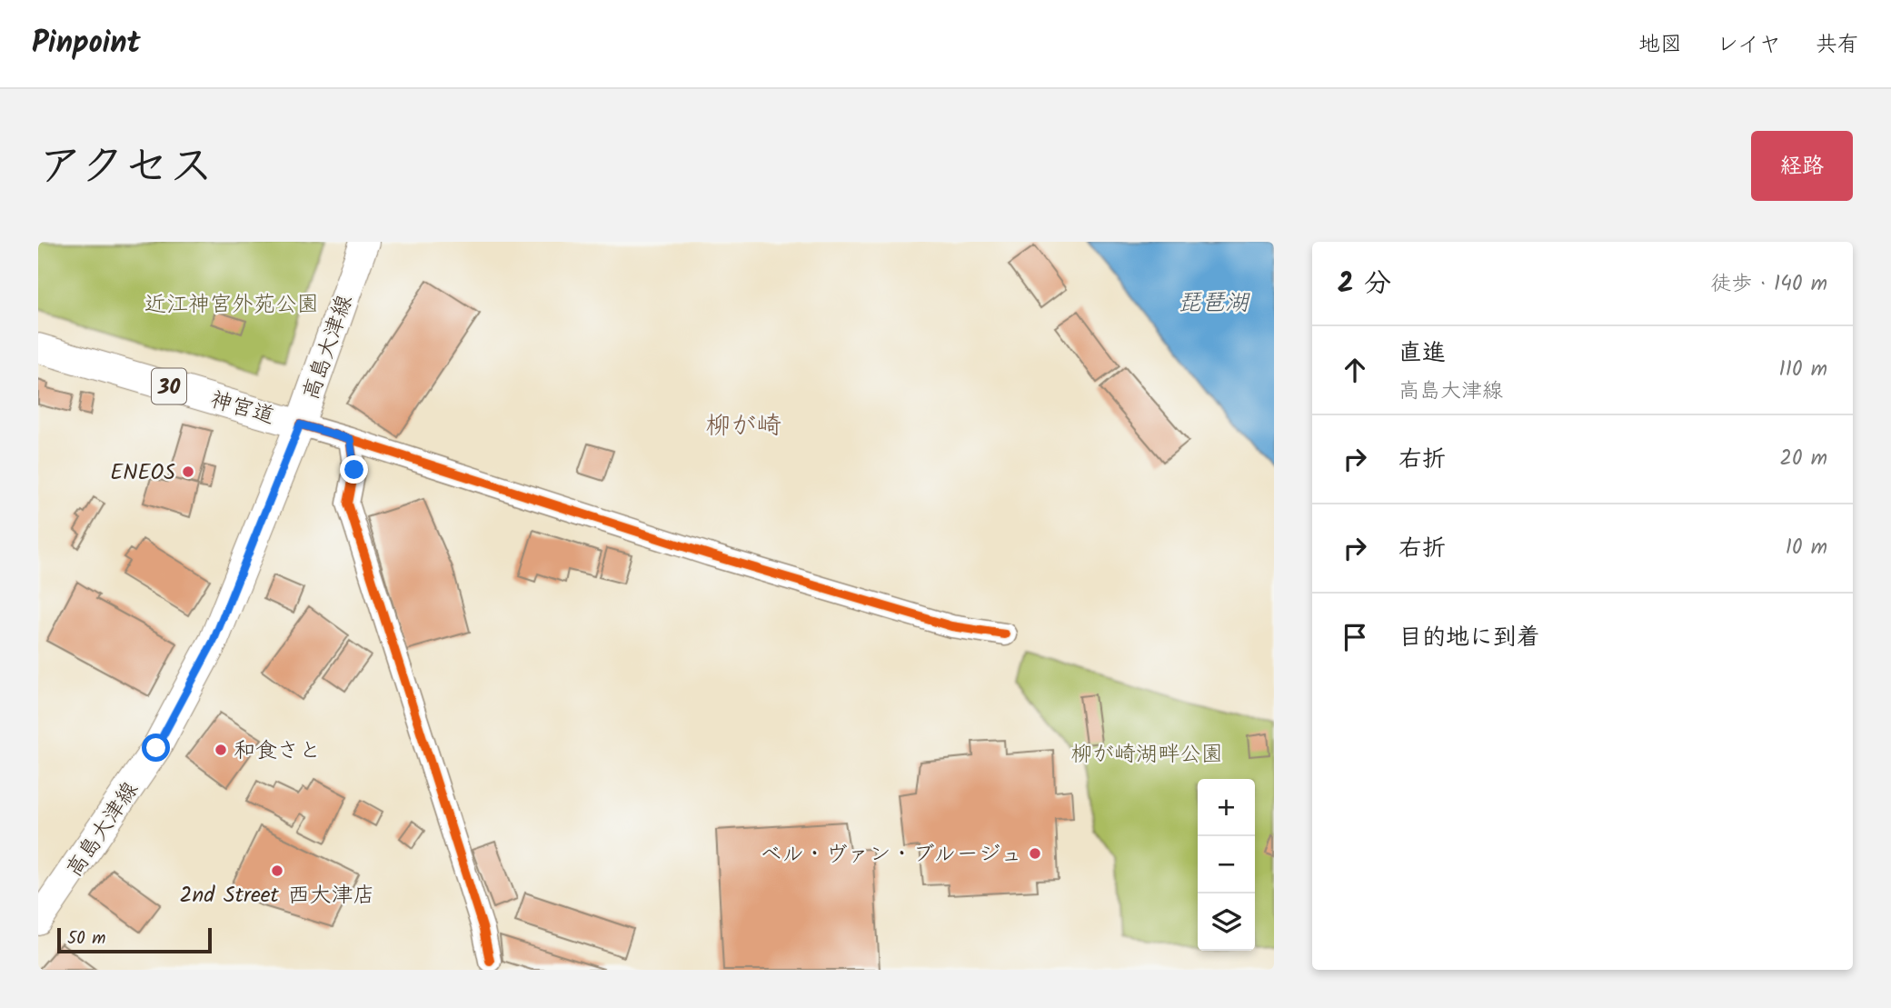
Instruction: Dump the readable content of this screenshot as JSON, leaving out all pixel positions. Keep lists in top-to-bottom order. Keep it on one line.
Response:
{"streets":{"main road":["高島大津線","30","神宮道"]},"crossings":[["高島大津線","神宮道"]],"districts":["柳が崎"],"water":["琵琶湖"],"parks":["近江神宮外苑公園","柳が崎湖畔公園"],"places":["ENEOS","和食さと","ベル・ヴァン・ブルージュ","2nd Street 西大津店"],"scale_bar":"50 m","page":{"header":"Pinpoint","nav":["地図","レイヤ","共有"],"title":"アクセス","buttons":"経路","heading":["2 分","徒歩 · 140 m"],"list":[["直進","高島大津線","110 m"],["右折","20 m"],["右折","10 m"],"目的地に到着"],"map_buttons":["+","−"],"scale":"50 m"}}
